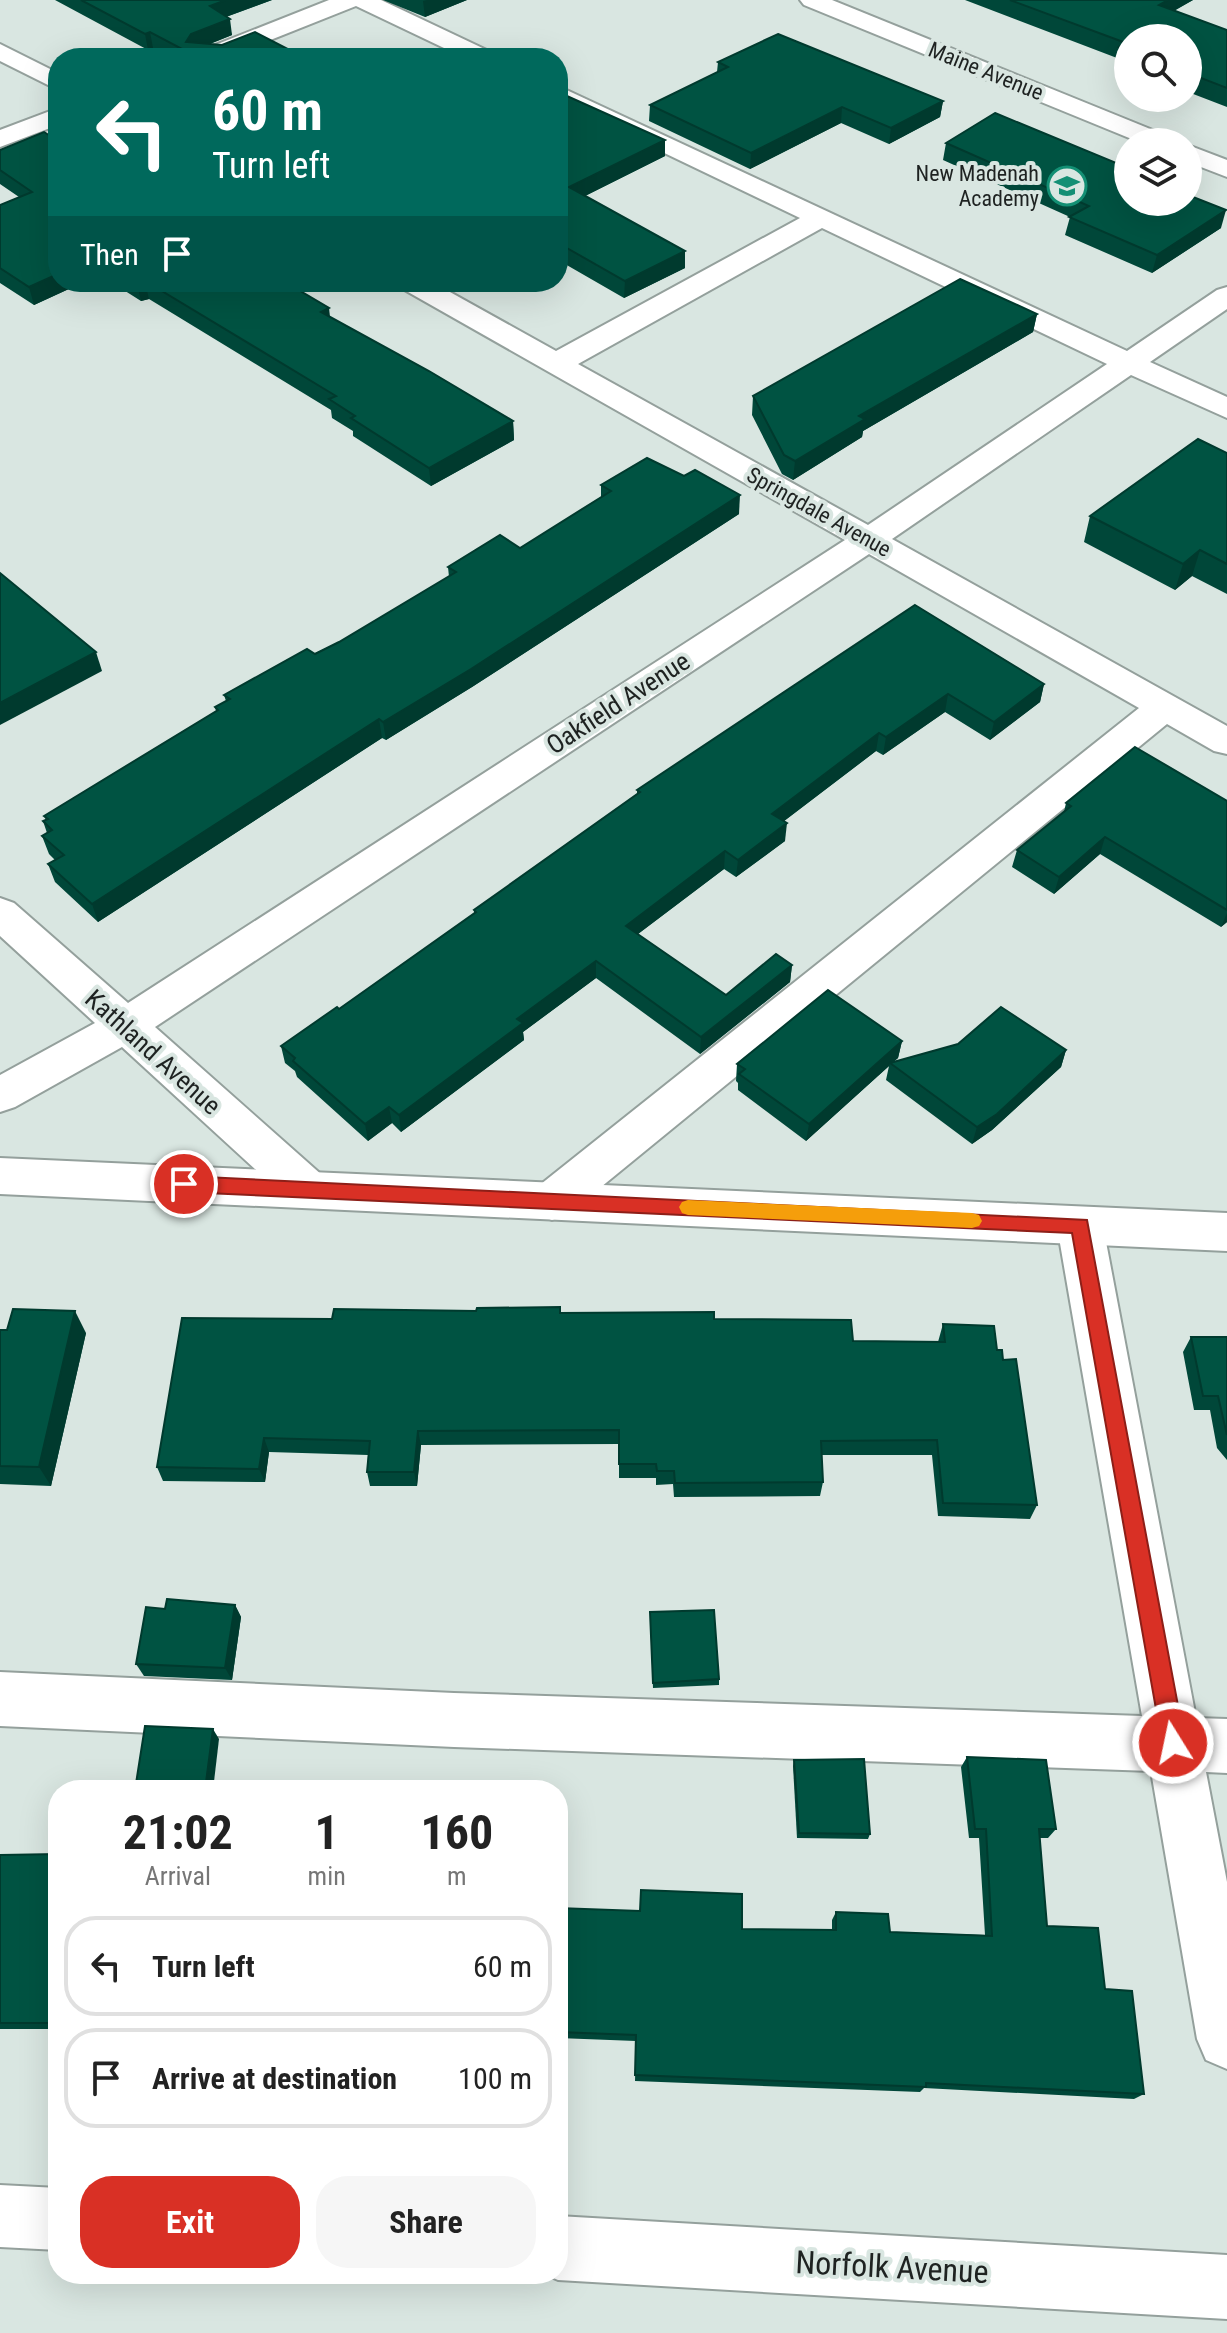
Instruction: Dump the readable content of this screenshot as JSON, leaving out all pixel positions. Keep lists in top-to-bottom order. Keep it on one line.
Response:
{"streets":{"street":["Maine Avenue","Springdale Avenue","Oakfield Avenue","Kathland Avenue","Norfolk Avenue"]},"crossings":[["Springdale Avenue","Oakfield Avenue"],["Oakfield Avenue","Kathland Avenue"]],"places":{"school or university":["New Madenah Academy"]},"page":{"turn":["60 m","Turn left"],"then":"Then","eta":["21:02","Arrival","1","min","160","m"],"list":[{"name":"Turn left","value":"60 m"},{"name":"Arrive at destination","value":"100 m"}],"buttons":["Exit","Share"]}}
